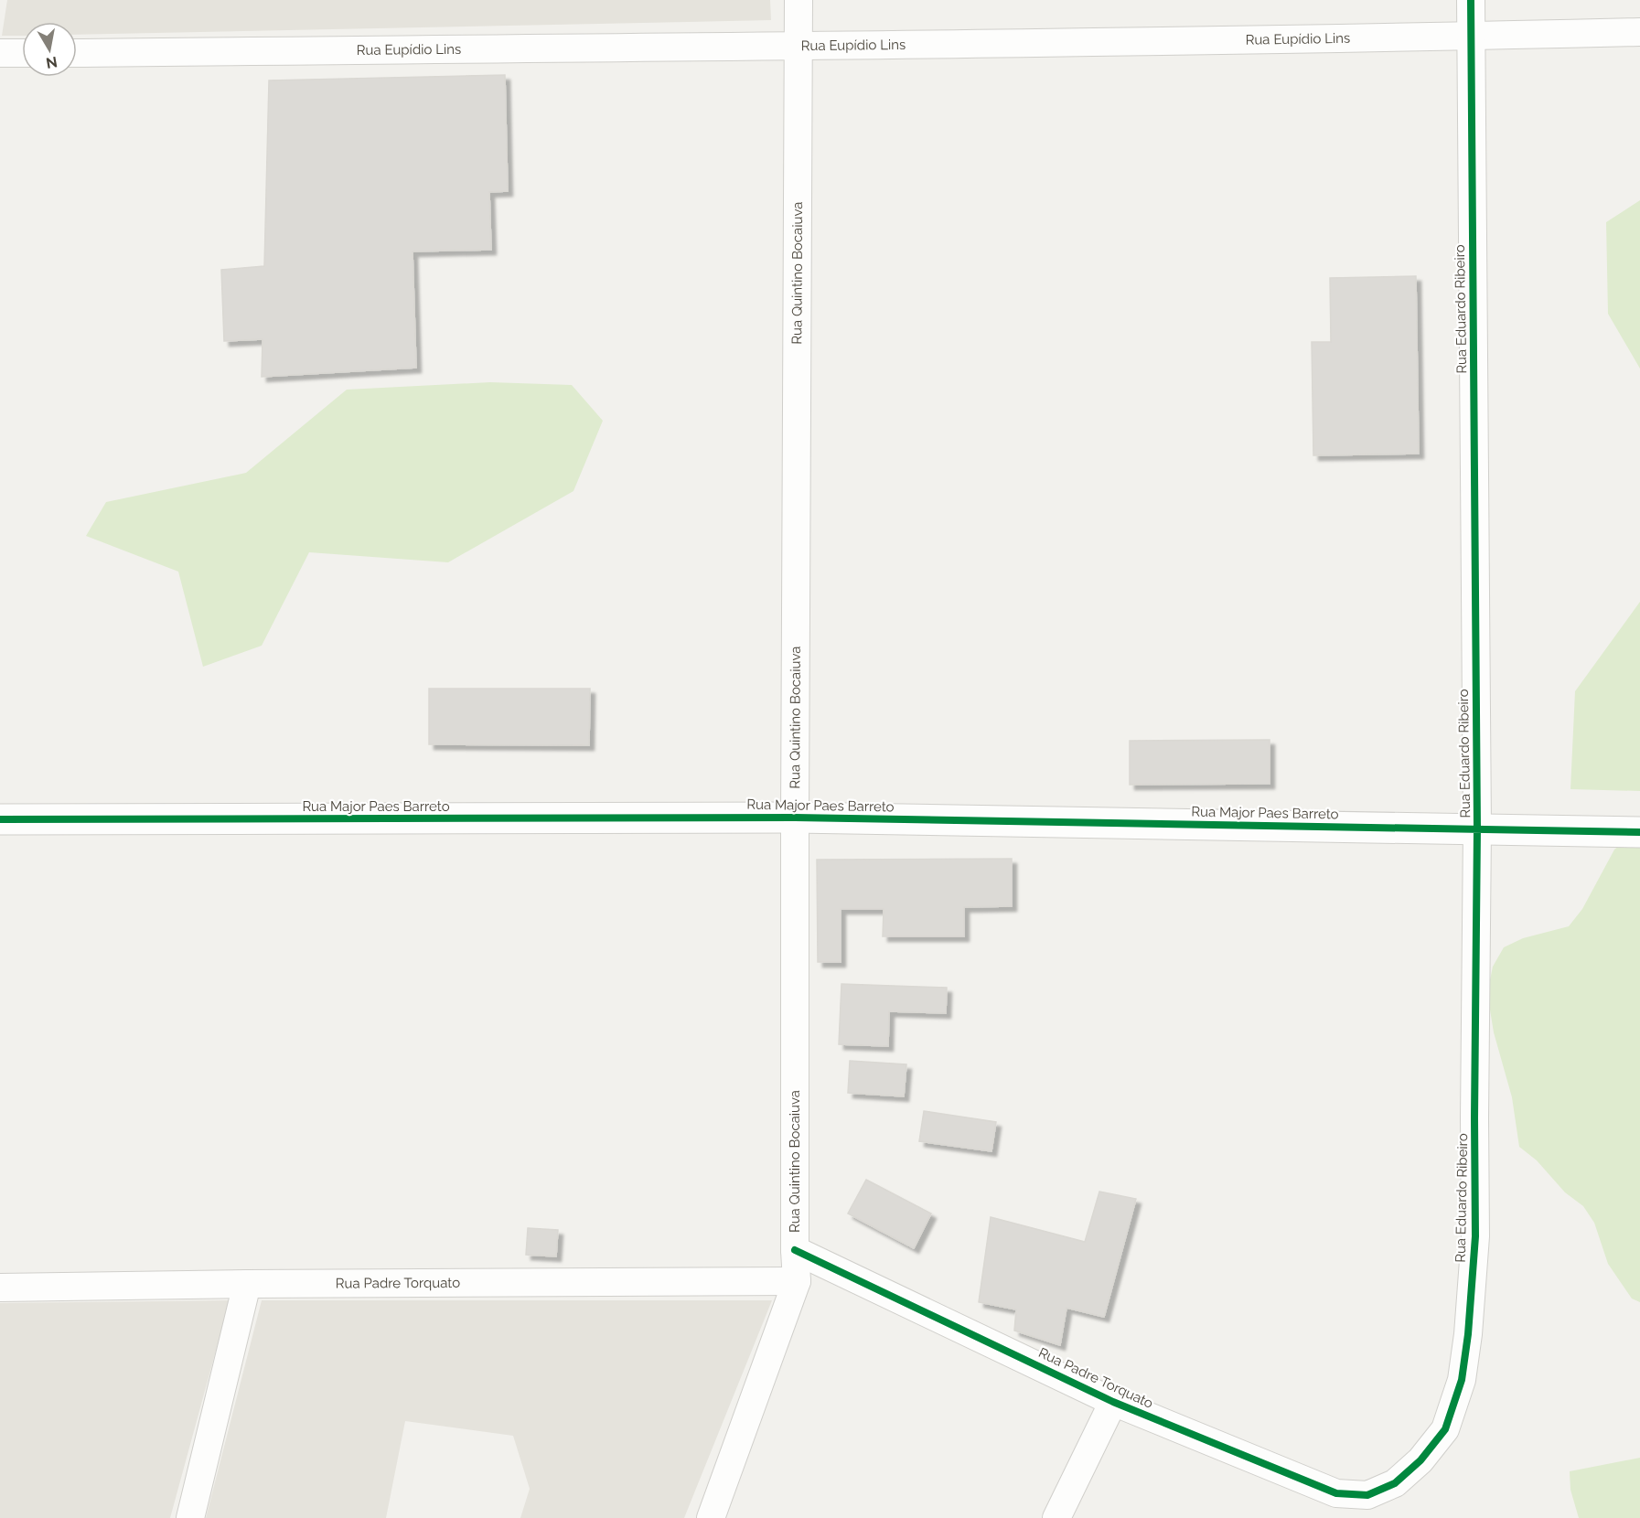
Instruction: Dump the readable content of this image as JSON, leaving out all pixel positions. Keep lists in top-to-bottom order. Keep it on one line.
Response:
{"streets":{"street":["Rua Eupídio Lins","Rua Quintino Bocaiuva","Rua Eduardo Ribeiro","Rua Major Paes Barreto","Rua Padre Torquato"]},"crossings":[["Rua Eupídio Lins","Rua Quintino Bocaiuva"],["Rua Eupídio Lins","Rua Eduardo Ribeiro"],["Rua Quintino Bocaiuva","Rua Major Paes Barreto"],["Rua Quintino Bocaiuva","Rua Padre Torquato"],["Rua Eduardo Ribeiro","Rua Major Paes Barreto"],["Rua Eduardo Ribeiro","Rua Padre Torquato"]],"north":"bottom"}
